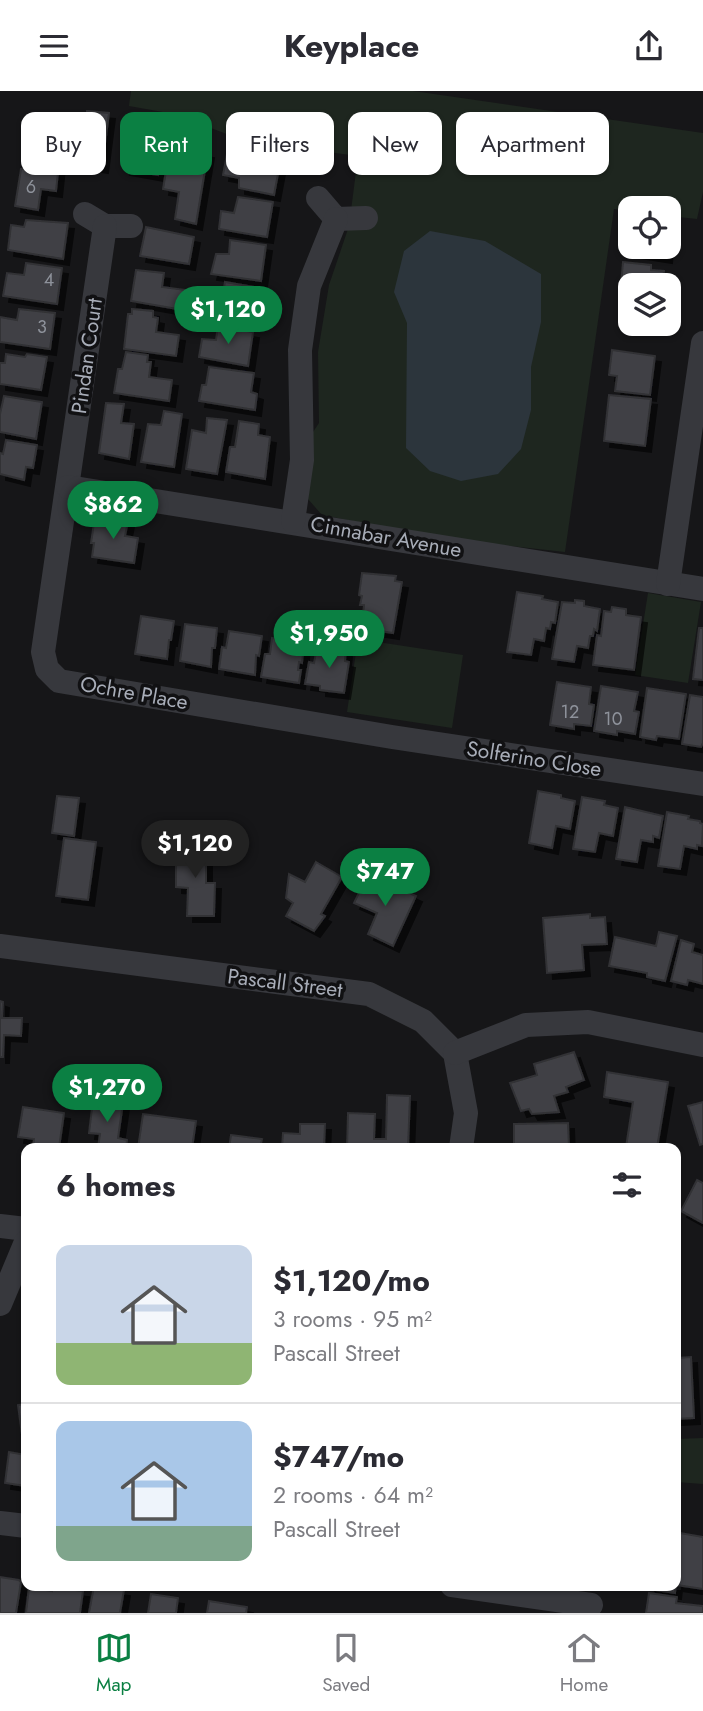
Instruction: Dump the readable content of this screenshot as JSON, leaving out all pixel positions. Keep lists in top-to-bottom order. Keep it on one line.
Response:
{"streets":{"street":["Pindan Court","Cinnabar Avenue","Ochre Place","Solferino Close","Pascall Street"]},"crossings":[["Pindan Court","Cinnabar Avenue"],["Pindan Court","Ochre Place"],["Cinnabar Avenue","Ochre Place"],["Ochre Place","Solferino Close"]],"house_numbers":["6","4","3","12","10"],"page":{"header":"Keyplace","chip":["Buy","Rent","Filters","New","Apartment"],"price":["$1,120","$862","$1,950","$1,120","$747","$1,270"],"heading":"6 homes","list":[{"name":"$1,120/mo","note":"3 rooms · 95 m² · Pascall Street"},{"name":"$747/mo","note":"2 rooms · 64 m² · Pascall Street"}],"tabs":["Map","Saved","Home"]}}
